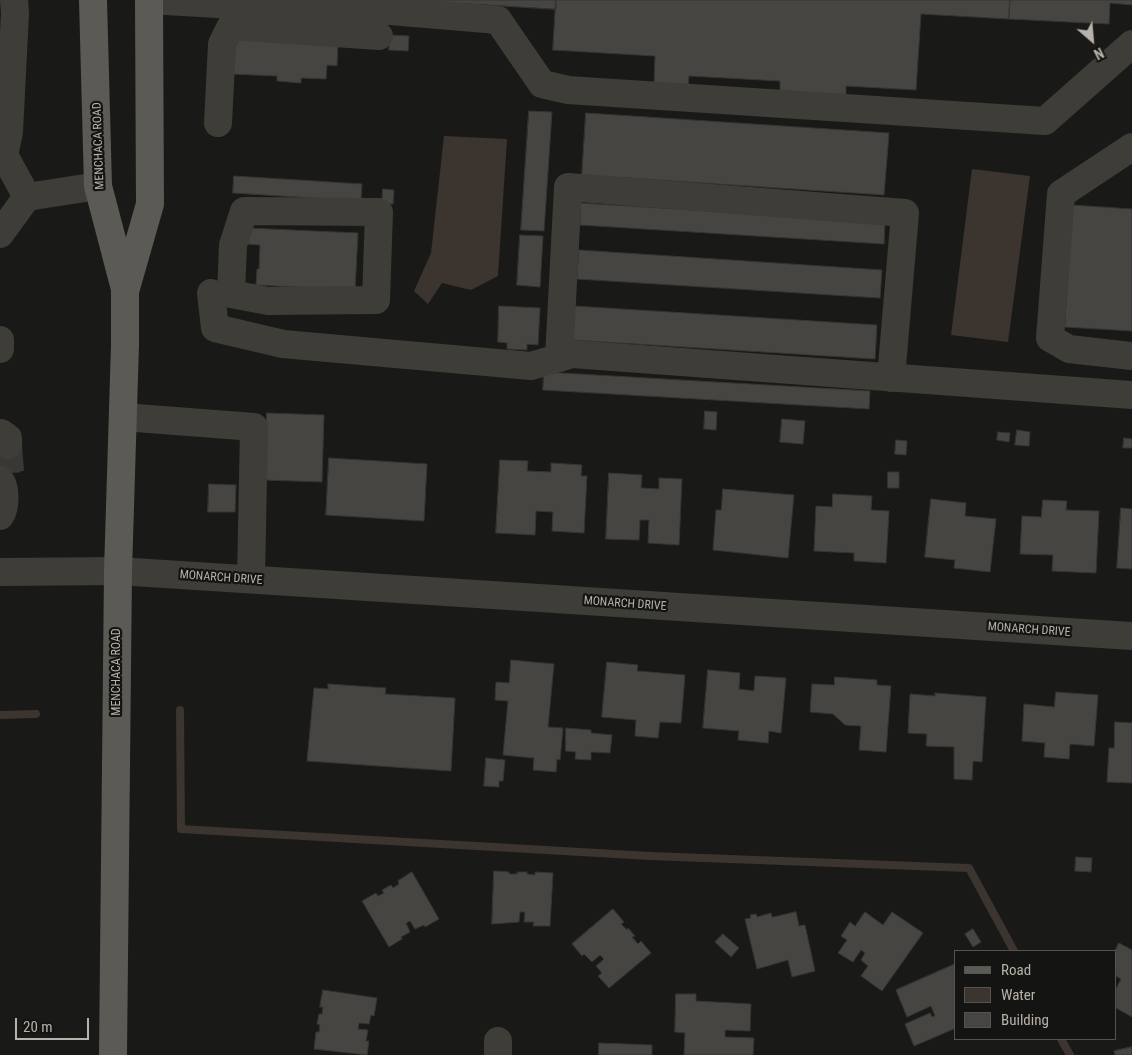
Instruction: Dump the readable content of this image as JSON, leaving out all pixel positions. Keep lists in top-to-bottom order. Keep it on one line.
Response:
{"streets":{"main road":["MENCHACA ROAD"],"street":["MONARCH DRIVE"]},"crossings":[["MENCHACA ROAD","MONARCH DRIVE"]],"legend":["Road","Water","Building"],"scale_bar":"20 m","north":"bottom right"}
